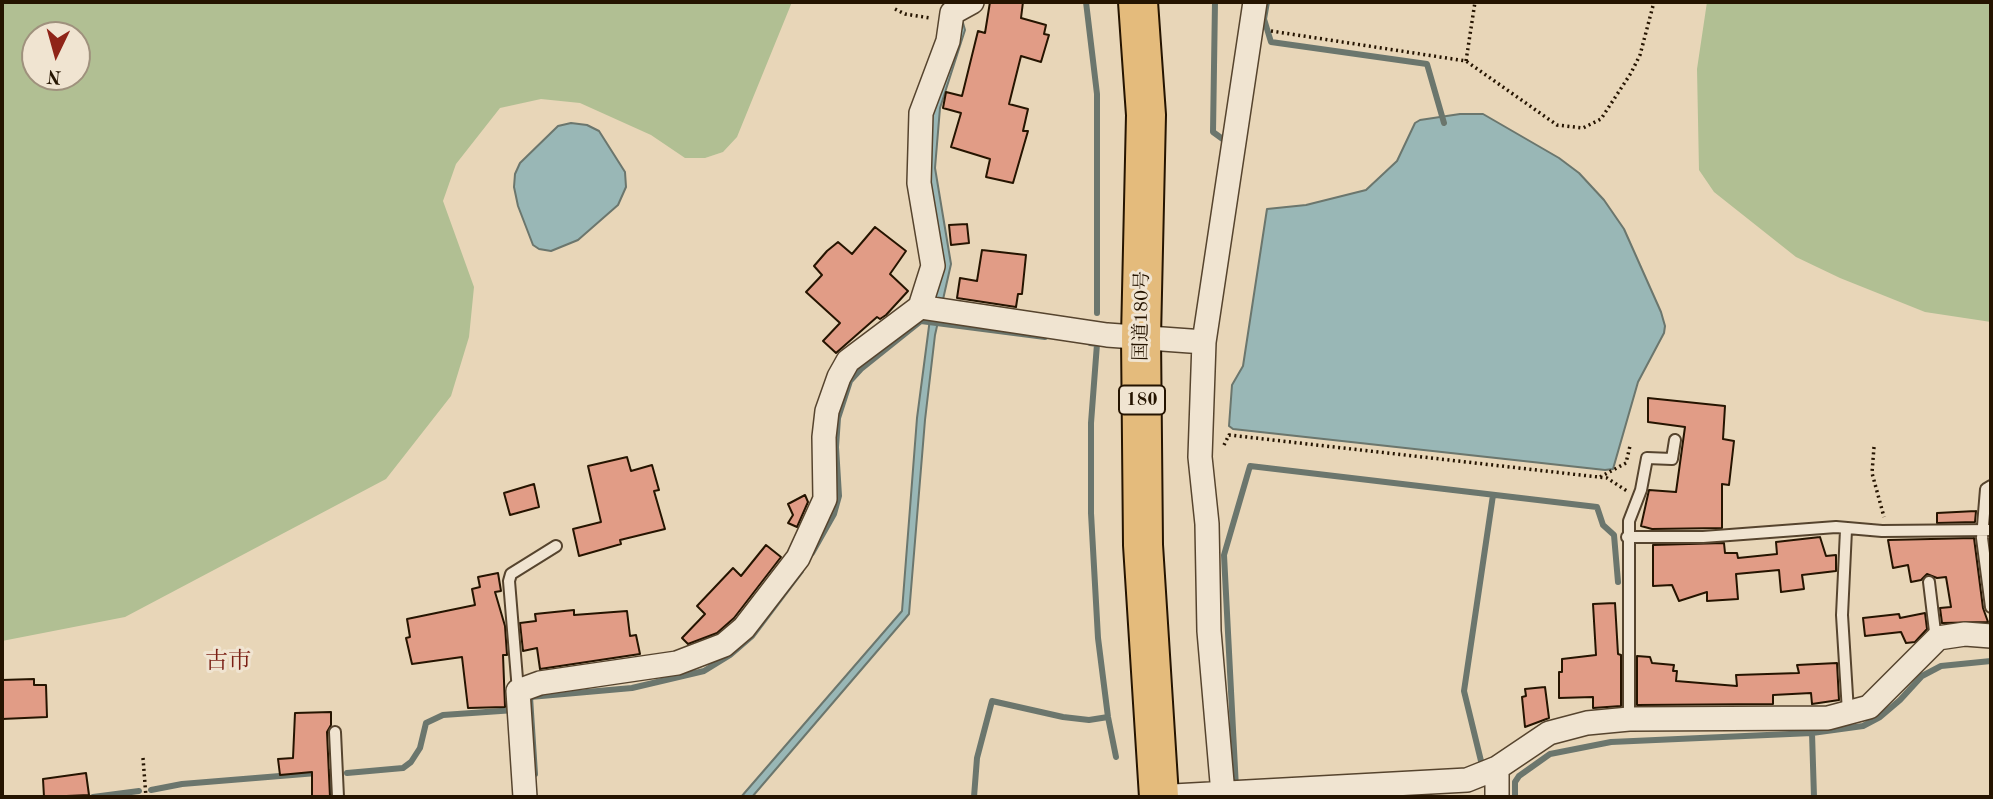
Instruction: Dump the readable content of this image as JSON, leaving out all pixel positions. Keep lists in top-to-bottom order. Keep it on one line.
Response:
{"streets":{"highway":["国道180号","180"]},"districts":["古市"],"north":"bottom"}
